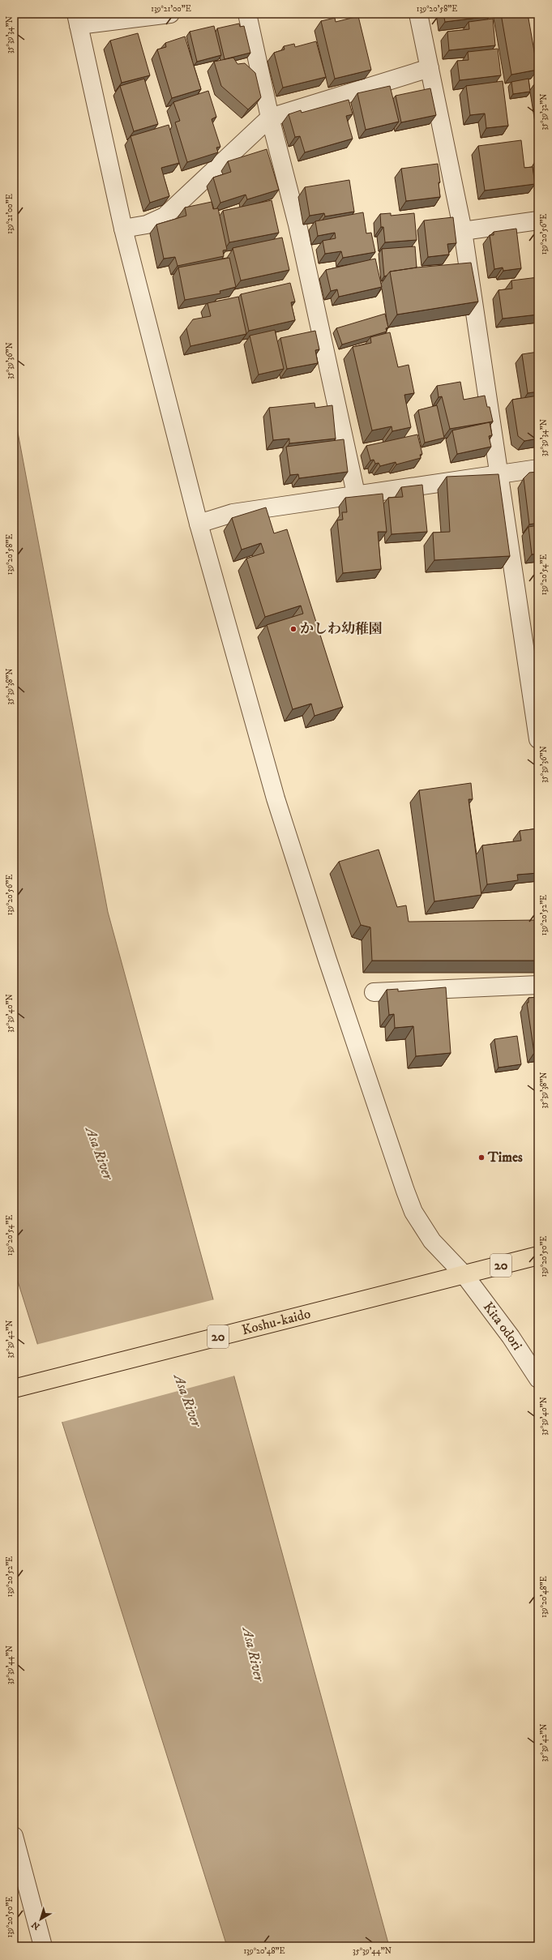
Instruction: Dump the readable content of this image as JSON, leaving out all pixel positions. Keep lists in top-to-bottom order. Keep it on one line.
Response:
{"streets":{"highway":["20","Koshu-kaido"],"street":["Kita odori"]},"crossings":[["Koshu-kaido","Kita odori"]],"water":["Asa River"],"places":["かしわ幼稚園","Times"],"north":"bottom left","coordinates":["139°21'00\"E","139°20'58\"E","35°39'34\"N","35°39'32\"N","139°20'56\"E","35°39'36\"N","139°20'54\"E","35°39'38\"N","139°20'52\"E","35°39'40\"N","139°20'50\"E","35°39'42\"N","139°20'48\"E","35°39'44\"N"]}
